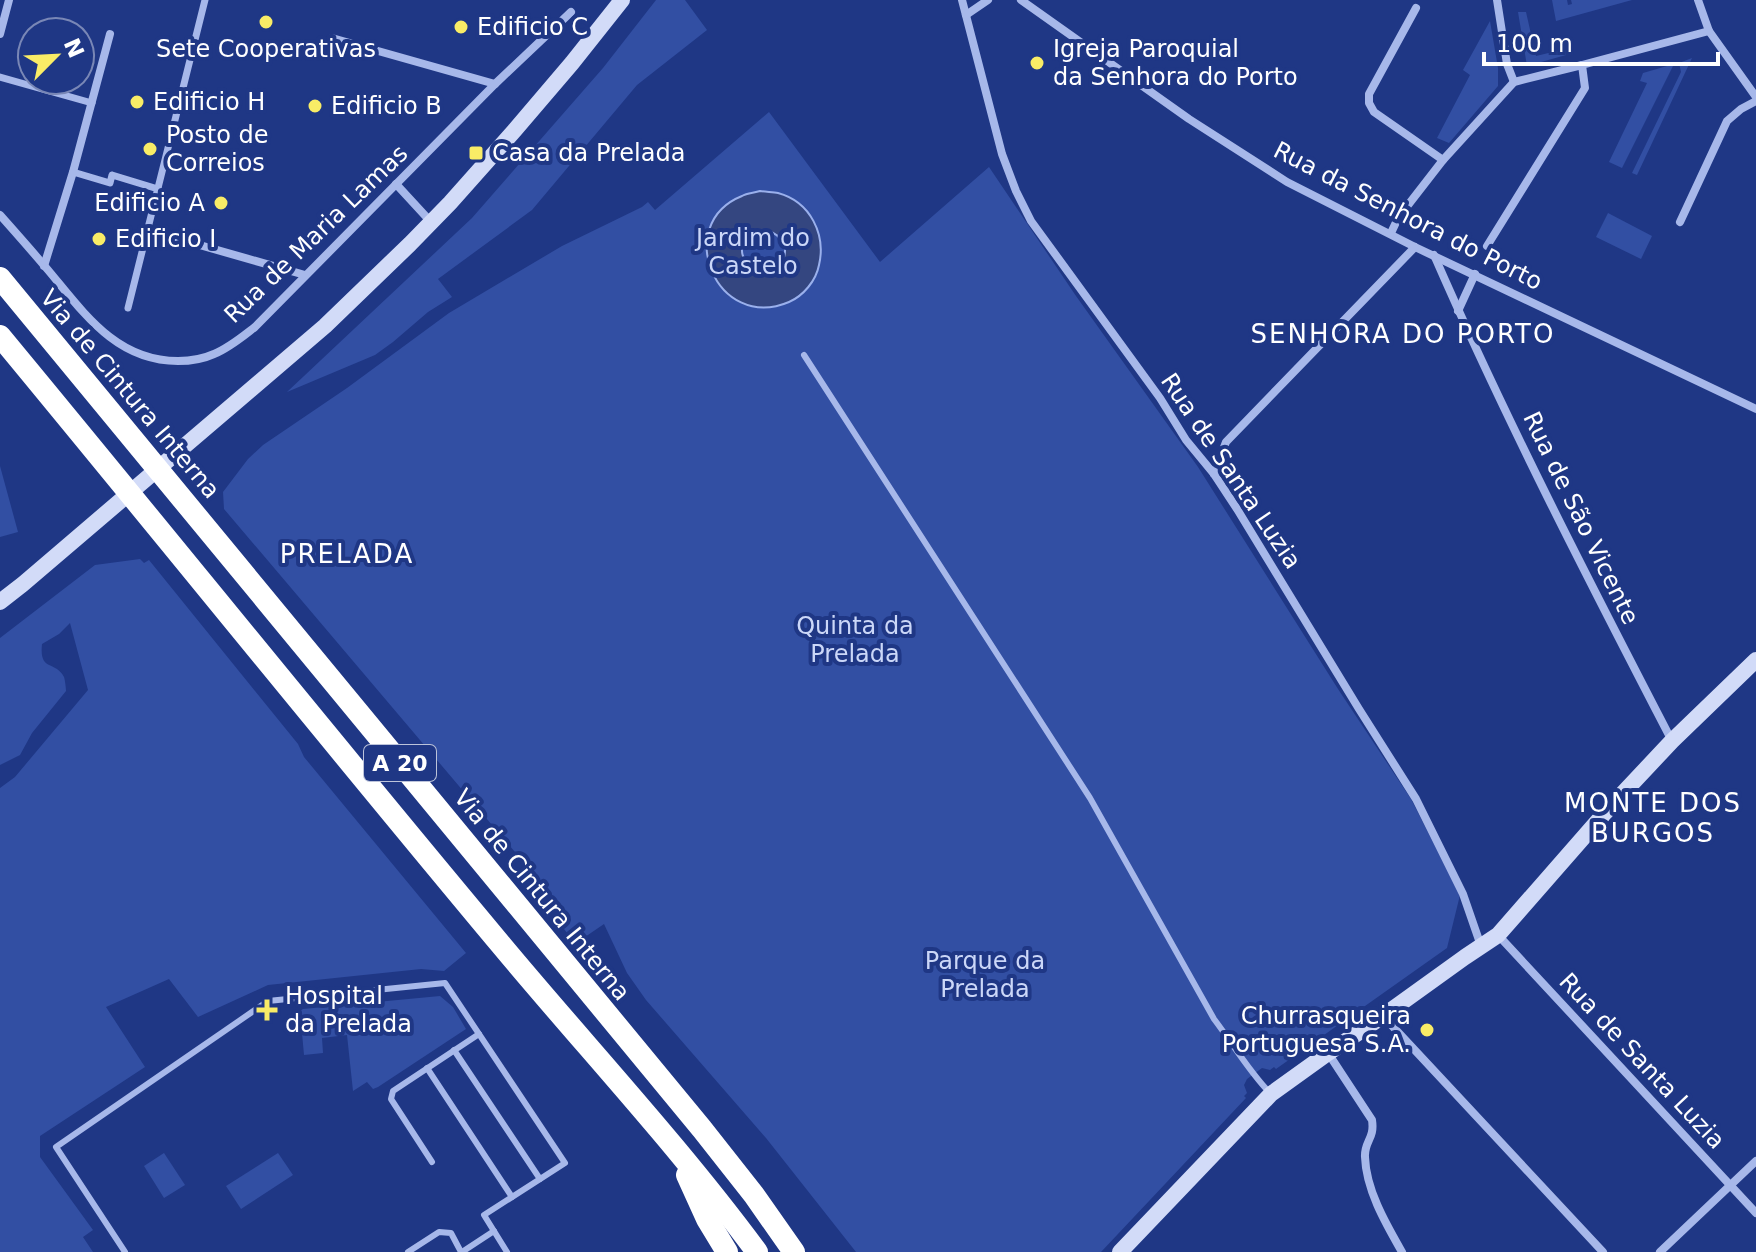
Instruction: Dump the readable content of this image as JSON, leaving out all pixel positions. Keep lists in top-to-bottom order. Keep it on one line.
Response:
{"streets":{"highway":["Via de Cintura Interna","A 20"],"street":["Rua da Senhora do Porto","Rua de Maria Lamas","Rua de Santa Luzia","Rua de São Vicente"]},"crossings":[["Rua da Senhora do Porto","Rua de São Vicente"]],"districts":["SENHORA DO PORTO","PRELADA","MONTE DOS BURGOS"],"parks":["Jardim do Castelo","Quinta da Prelada","Parque da Prelada"],"places":{"other":["Sete Cooperativas","Edificio C","Igreja Paroquial da Senhora do Porto","Edificio H","Edificio B","Posto de Correios","Edificio A","Edificio I","Churrasqueira Portuguesa S.A."],"transit":["Casa da Prelada"],"health":["Hospital da Prelada"]},"scale_bar":"100 m","north":"top right"}
